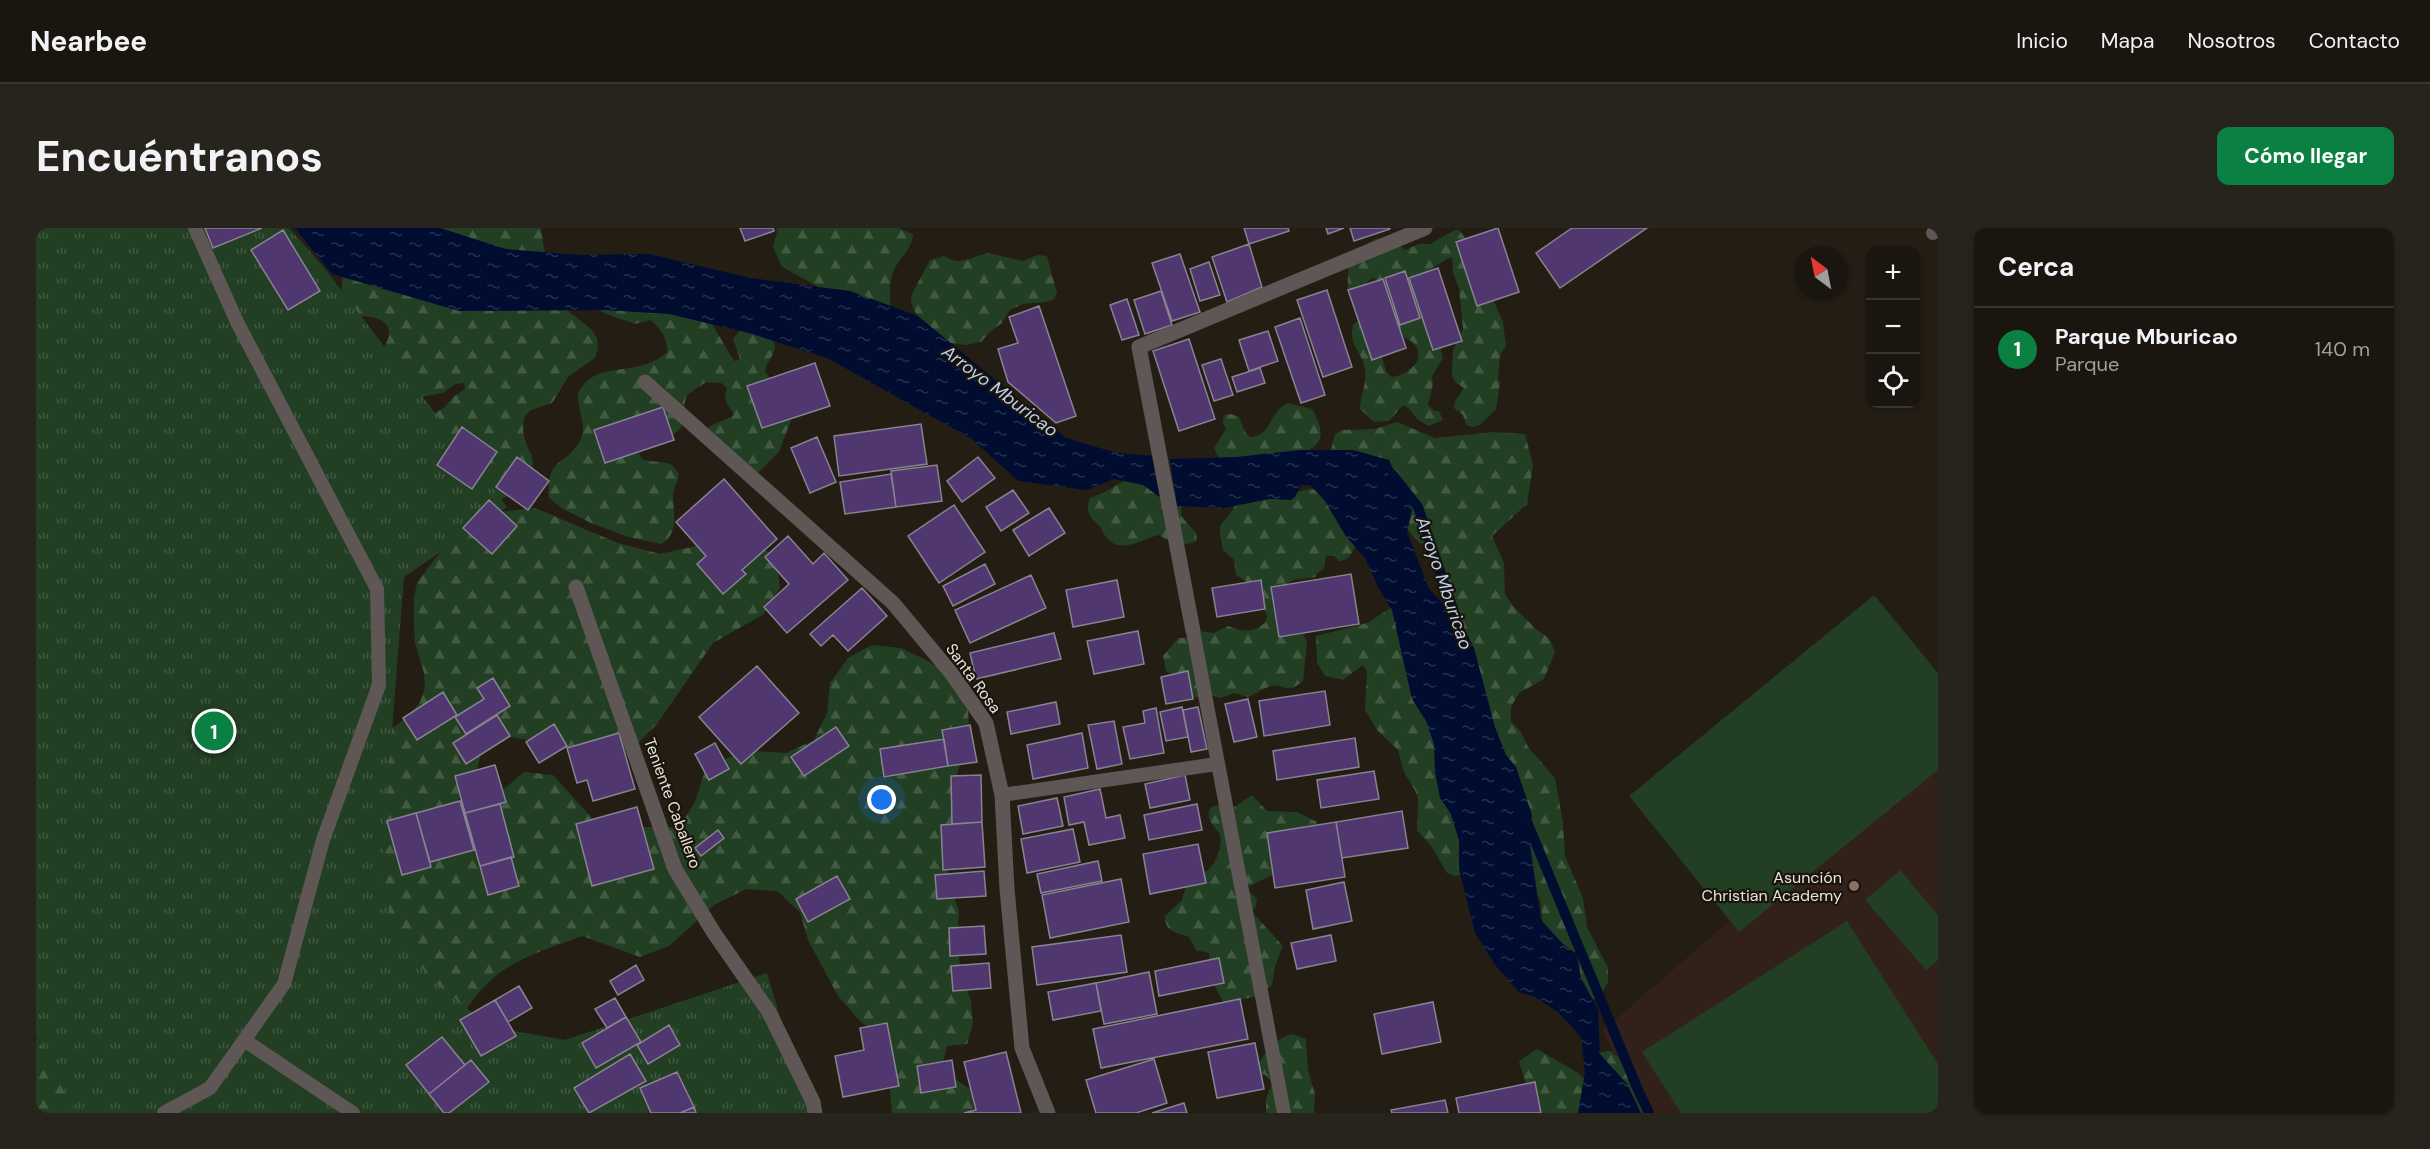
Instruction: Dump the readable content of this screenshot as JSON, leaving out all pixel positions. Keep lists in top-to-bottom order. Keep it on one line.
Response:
{"streets":{"street":["Santa Rosa","Teniente Caballero"]},"water":["Arroyo Mburicao"],"places":["Asunción Christian Academy"],"north":"top left","page":{"header":"Nearbee","nav":["Inicio","Mapa","Nosotros","Contacto"],"buttons":"Cómo llegar","title":"Encuéntranos","heading":"Cerca","map_buttons":["+","−"],"list":[{"mark":"1","name":"Parque Mburicao","note":"Parque","value":"140 m"}],"pins":"1"}}
